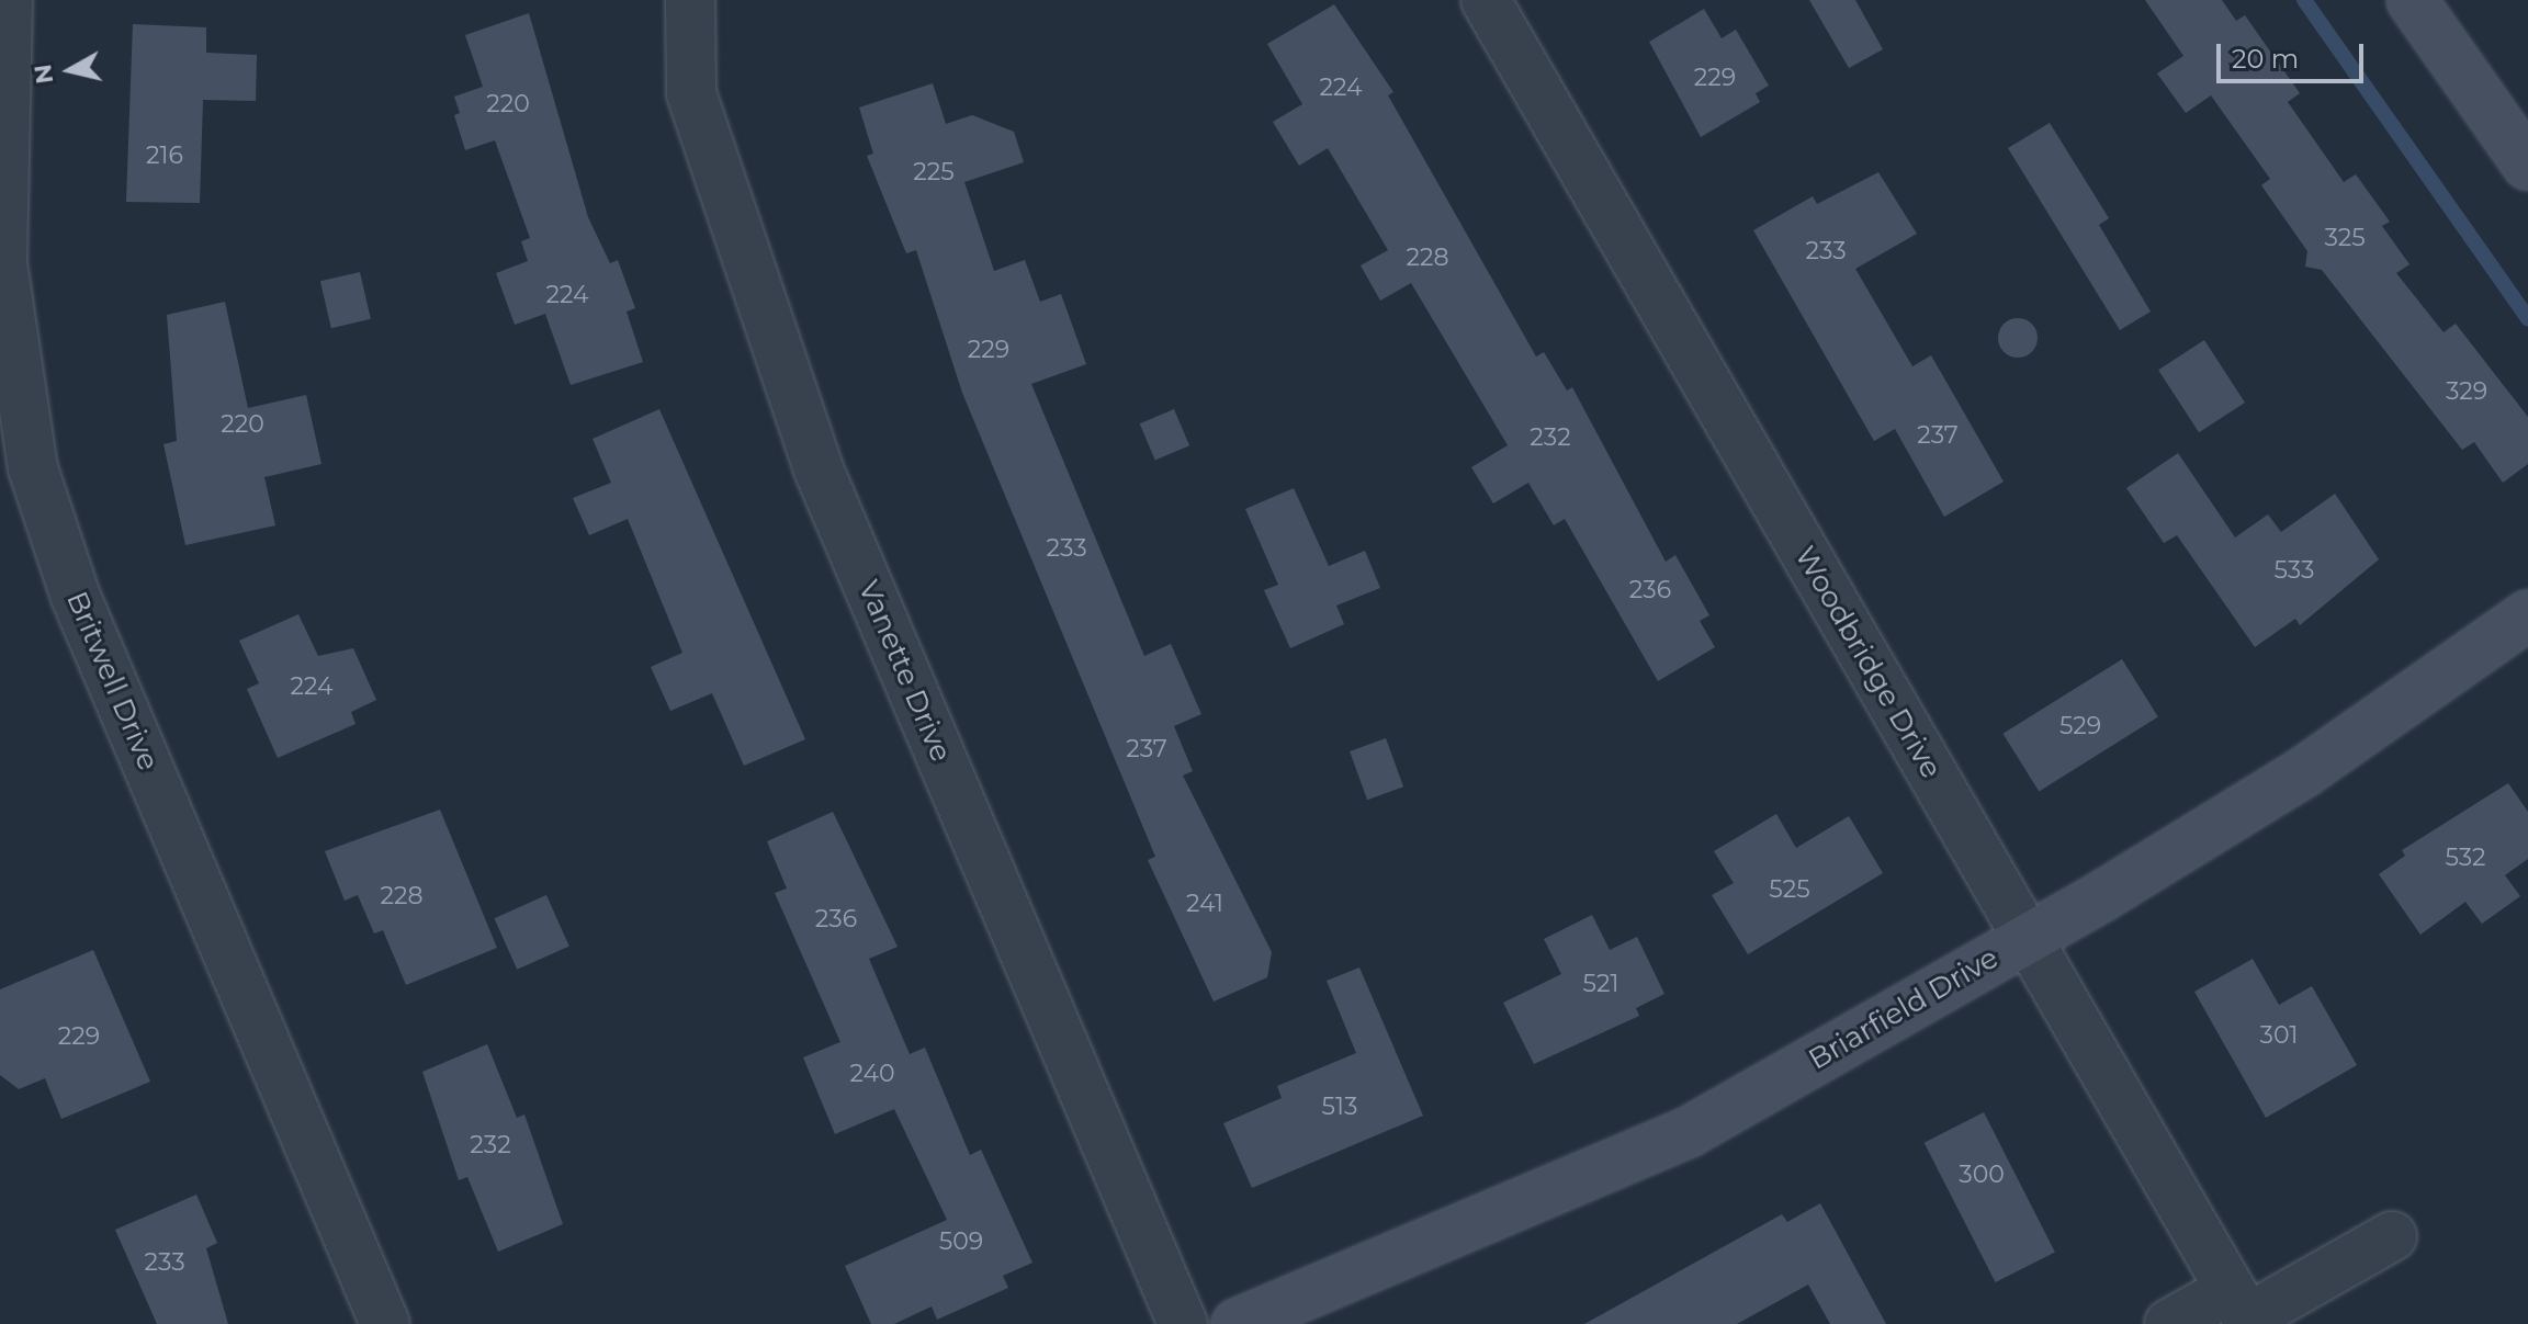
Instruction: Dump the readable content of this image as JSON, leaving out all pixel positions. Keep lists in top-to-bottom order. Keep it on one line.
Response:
{"streets":{"street":["Woodbridge Drive","Vanette Drive","Britwell Drive","Briarfield Drive"]},"crossings":[["Woodbridge Drive","Briarfield Drive"]],"house_numbers":["229","224","220","216","225","325","233","228","224","229","329","220","237","232","233","533","236","224","529","237","532","525","228","241","236","521","301","229","240","513","232","300","509","233"],"scale_bar":"20 m","north":"left"}
